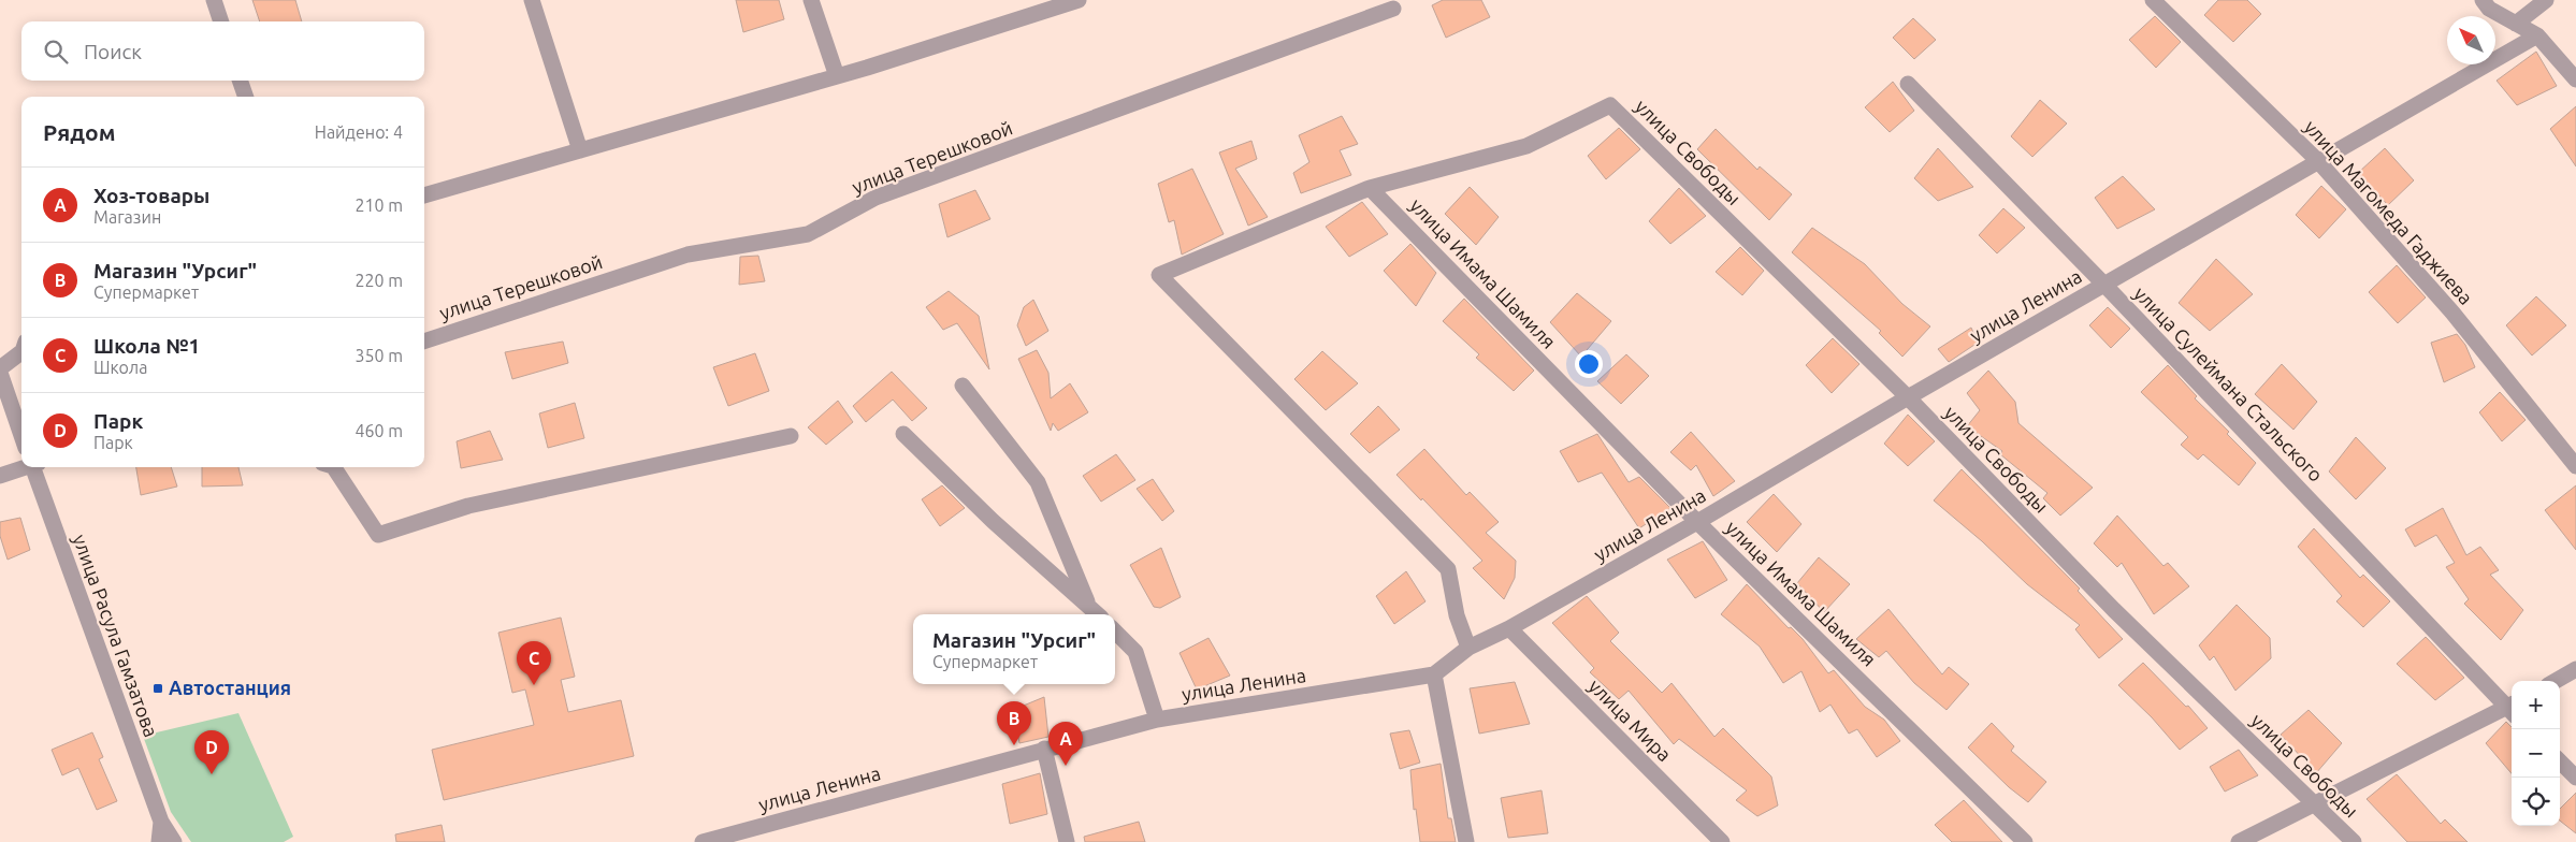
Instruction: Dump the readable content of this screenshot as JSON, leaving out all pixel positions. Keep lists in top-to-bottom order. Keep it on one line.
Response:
{"streets":{"street":["улица Свободы","улица Терешковой","улица Магомеда Гаджиева","улица Имама Шамиля","улица Ленина","улица Сулеймана Стальского","улица Расула Гамзатова","улица Мира"]},"crossings":[["улица Свободы","улица Имама Шамиля"],["улица Свободы","улица Ленина"],["улица Магомеда Гаджиева","улица Ленина"],["улица Имама Шамиля","улица Ленина"],["улица Ленина","улица Сулеймана Стальского"],["улица Ленина","улица Мира"]],"places":{"transit":["Автостанция"]},"north":"top left","page":{"search":"Поиск","heading":["Рядом","Найдено: 4"],"list":[{"mark":"A","name":"Хоз-товары","note":"Магазин","value":"210 m"},{"mark":"B","name":"Магазин \"Урсиг\"","note":"Супермаркет","value":"220 m"},{"mark":"C","name":"Школа №1","note":"Школа","value":"350 m"},{"mark":"D","name":"Парк","note":"Парк","value":"460 m"}],"popup":["Магазин \"Урсиг\"","Супермаркет"],"pins":["C","B","A","D"],"map_buttons":["+","−"]}}
